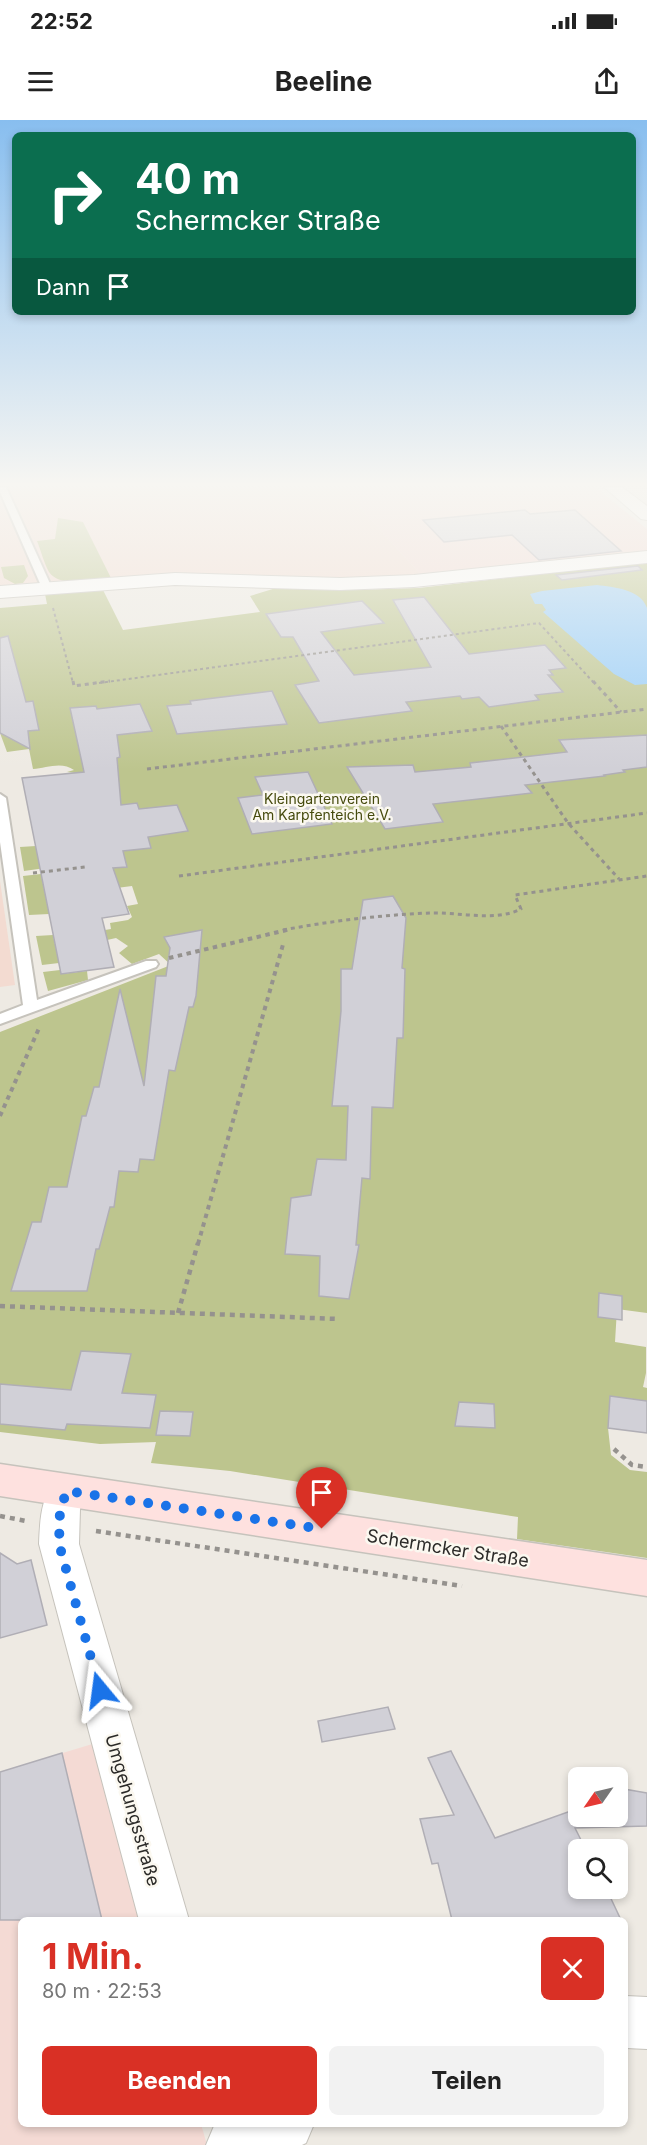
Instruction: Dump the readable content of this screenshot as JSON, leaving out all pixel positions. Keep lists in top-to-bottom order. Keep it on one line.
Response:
{"streets":{"main road":["Schermcker Straße"],"street":["Umgehungsstraße"]},"crossings":[["Schermcker Straße","Umgehungsstraße"]],"parks":["Kleingartenverein Am Karpfenteich e.V."],"north":"bottom left","page":{"status":"22:52","header":"Beeline","turn":["40 m","Schermcker Straße"],"then":"Dann","heading":["1 Min.","80 m · 22:53"],"buttons":["Beenden","Teilen"]}}
